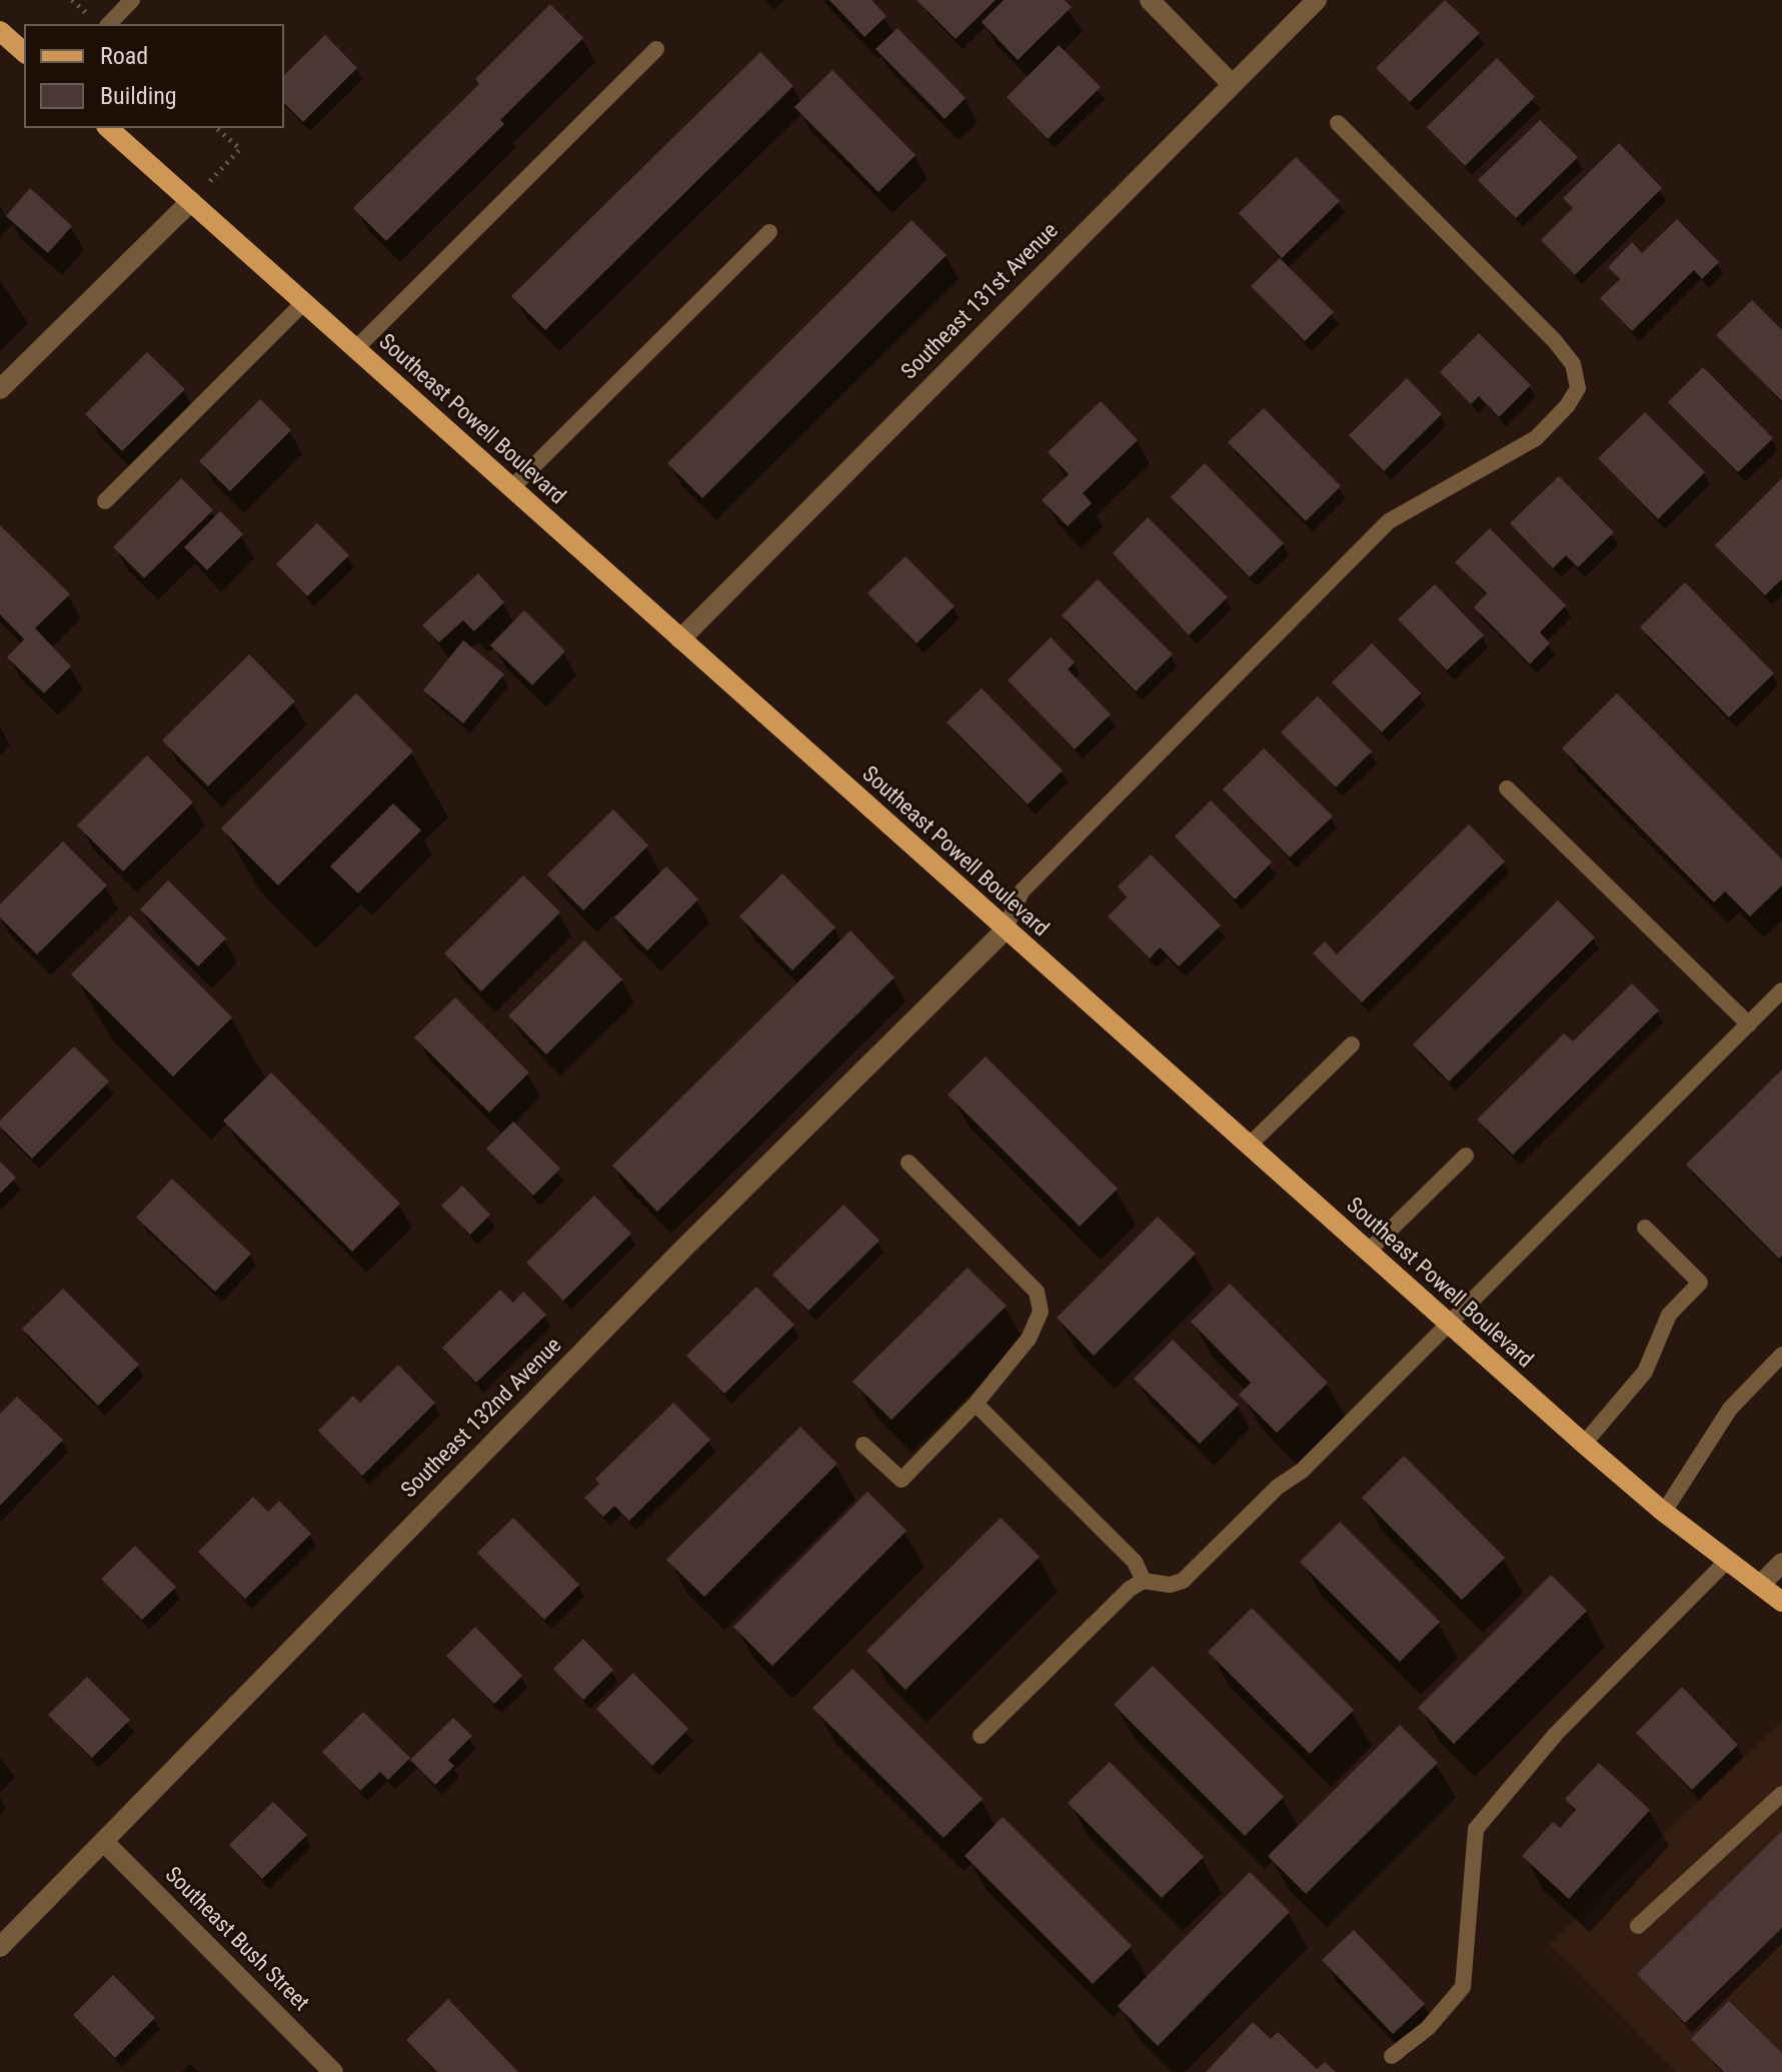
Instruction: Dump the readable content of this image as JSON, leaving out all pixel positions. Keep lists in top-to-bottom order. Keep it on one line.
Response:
{"streets":{"main road":["Southeast Powell Boulevard"],"street":["Southeast 131st Avenue","Southeast 132nd Avenue","Southeast Bush Street"]},"crossings":[["Southeast 131st Avenue","Southeast Powell Boulevard"],["Southeast Powell Boulevard","Southeast 132nd Avenue"],["Southeast 132nd Avenue","Southeast Bush Street"]],"legend":["Road","Building"]}
